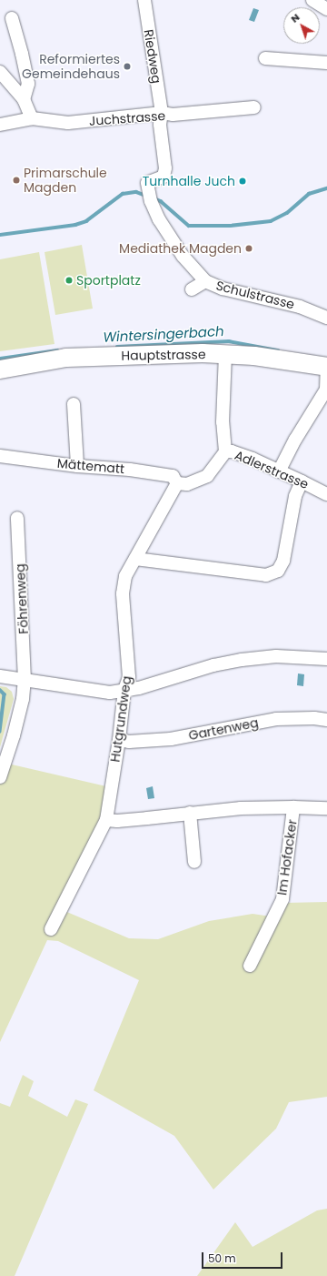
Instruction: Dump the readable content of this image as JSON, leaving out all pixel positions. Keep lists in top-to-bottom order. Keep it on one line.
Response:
{"streets":{"main road":["Hauptstrasse"],"street":["Riedweg","Juchstrasse","Schulstrasse","Mättematt","Adlerstrasse","Föhrenweg","Hutgrundweg","Gartenweg","Im Hofacker"]},"crossings":[["Riedweg","Juchstrasse"],["Riedweg","Schulstrasse"],["Juchstrasse","Schulstrasse"],["Hauptstrasse","Adlerstrasse"],["Mättematt","Hutgrundweg"],["Hutgrundweg","Gartenweg"],["Hutgrundweg","Im Hofacker"]],"water":["Wintersingerbach"],"places":["Reformiertes Gemeindehaus","Primarschule Magden","Turnhalle Juch","Mediathek Magden","Sportplatz"],"scale_bar":"50 m","north":"top left"}
